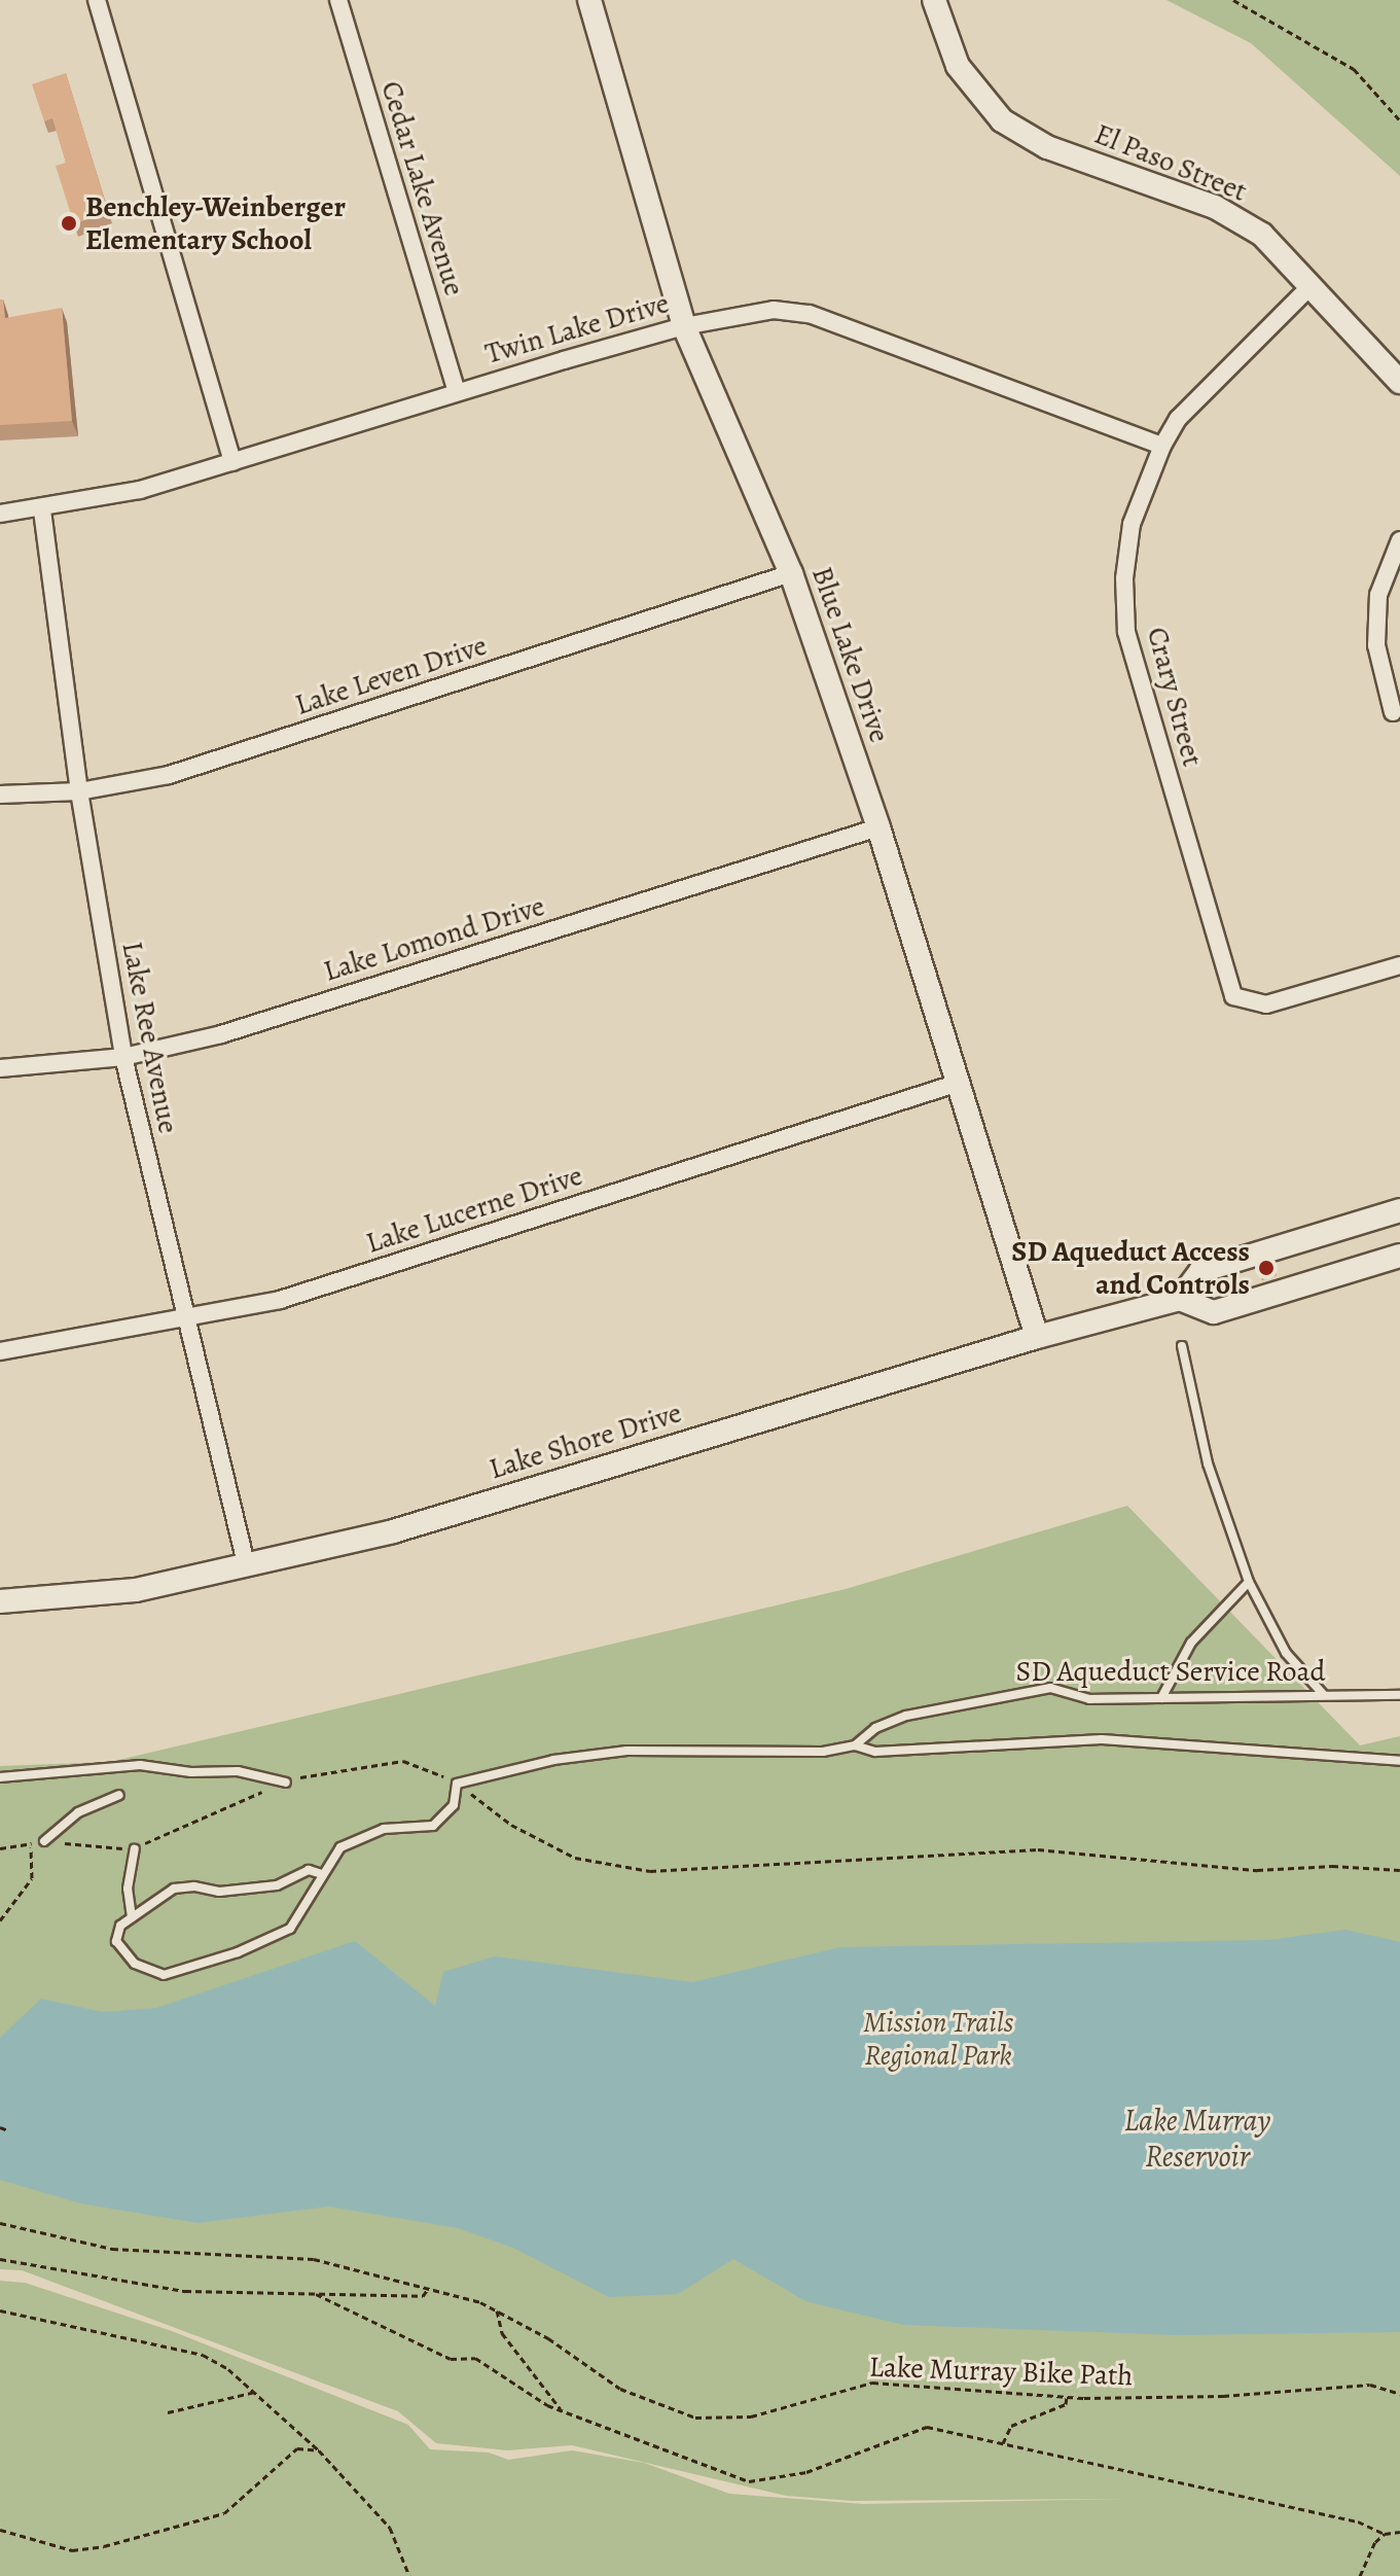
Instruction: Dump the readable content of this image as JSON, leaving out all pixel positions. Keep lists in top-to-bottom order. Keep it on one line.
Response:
{"streets":{"street":["El Paso Street","Cedar Lake Avenue","Twin Lake Drive","Blue Lake Drive","Lake Leven Drive","Crary Street","Lake Lomond Drive","Lake Ree Avenue","Lake Lucerne Drive","Lake Shore Drive"],"lane":["SD Aqueduct Service Road"],"path":["Lake Murray Bike Path"]},"crossings":[["El Paso Street","Crary Street"],["Cedar Lake Avenue","Twin Lake Drive"],["Twin Lake Drive","Blue Lake Drive"],["Twin Lake Drive","Crary Street"],["Twin Lake Drive","Lake Ree Avenue"],["Blue Lake Drive","Lake Leven Drive"],["Blue Lake Drive","Lake Lomond Drive"],["Blue Lake Drive","Lake Lucerne Drive"],["Blue Lake Drive","Lake Shore Drive"],["Lake Leven Drive","Lake Ree Avenue"],["Lake Lomond Drive","Lake Ree Avenue"],["Lake Ree Avenue","Lake Lucerne Drive"],["Lake Ree Avenue","Lake Shore Drive"]],"water":["Lake Murray Reservoir"],"parks":["Mission Trails Regional Park"],"places":["Benchley-Weinberger Elementary School","SD Aqueduct Access and Controls"]}
